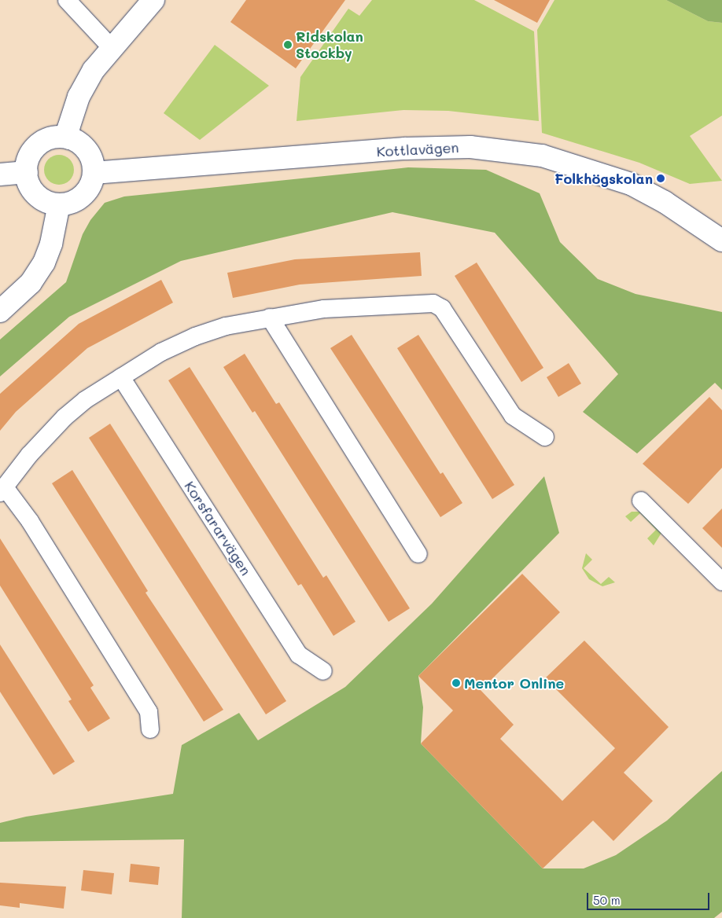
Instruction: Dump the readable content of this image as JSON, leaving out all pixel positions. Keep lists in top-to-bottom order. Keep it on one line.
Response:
{"streets":{"street":["Kottlavägen","Korsfararvägen"]},"places":["Ridskolan Stockby","Folkhögskolan","Mentor Online"],"scale_bar":"50 m"}
